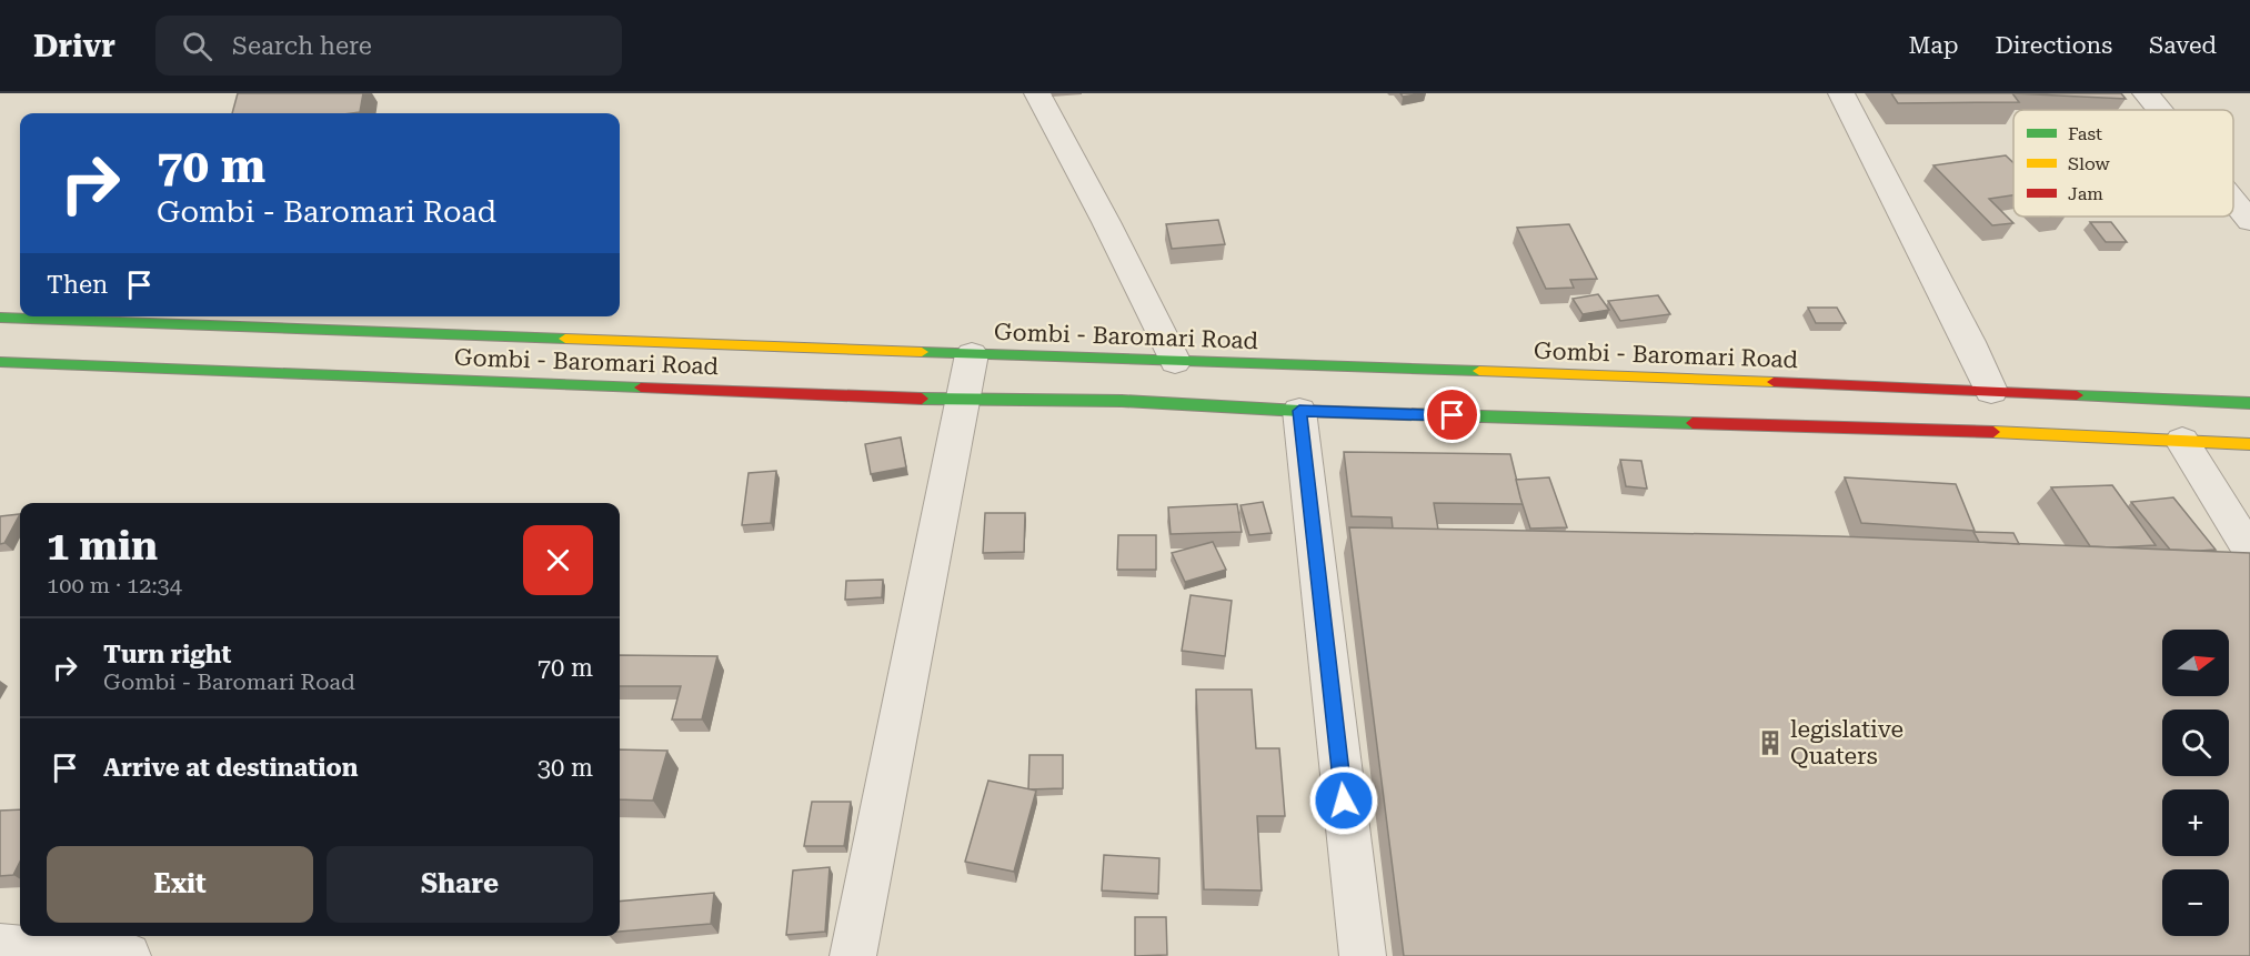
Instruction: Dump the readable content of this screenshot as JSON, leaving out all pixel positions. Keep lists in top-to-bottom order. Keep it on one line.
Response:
{"streets":{"main road":["Gombi - Baromari Road"]},"places":{"building":["legislative Quaters"]},"legend":["Fast","Slow","Jam"],"north":"right","page":{"header":"Drivr","search":"Search here","nav":["Map","Directions","Saved"],"turn":["70 m","Gombi - Baromari Road"],"then":"Then","heading":["1 min","100 m · 12:34"],"list":[{"name":"Turn right","note":"Gombi - Baromari Road","value":"70 m"},{"name":"Arrive at destination","value":"30 m"}],"map_buttons":["+","−"],"buttons":["Exit","Share"]}}
